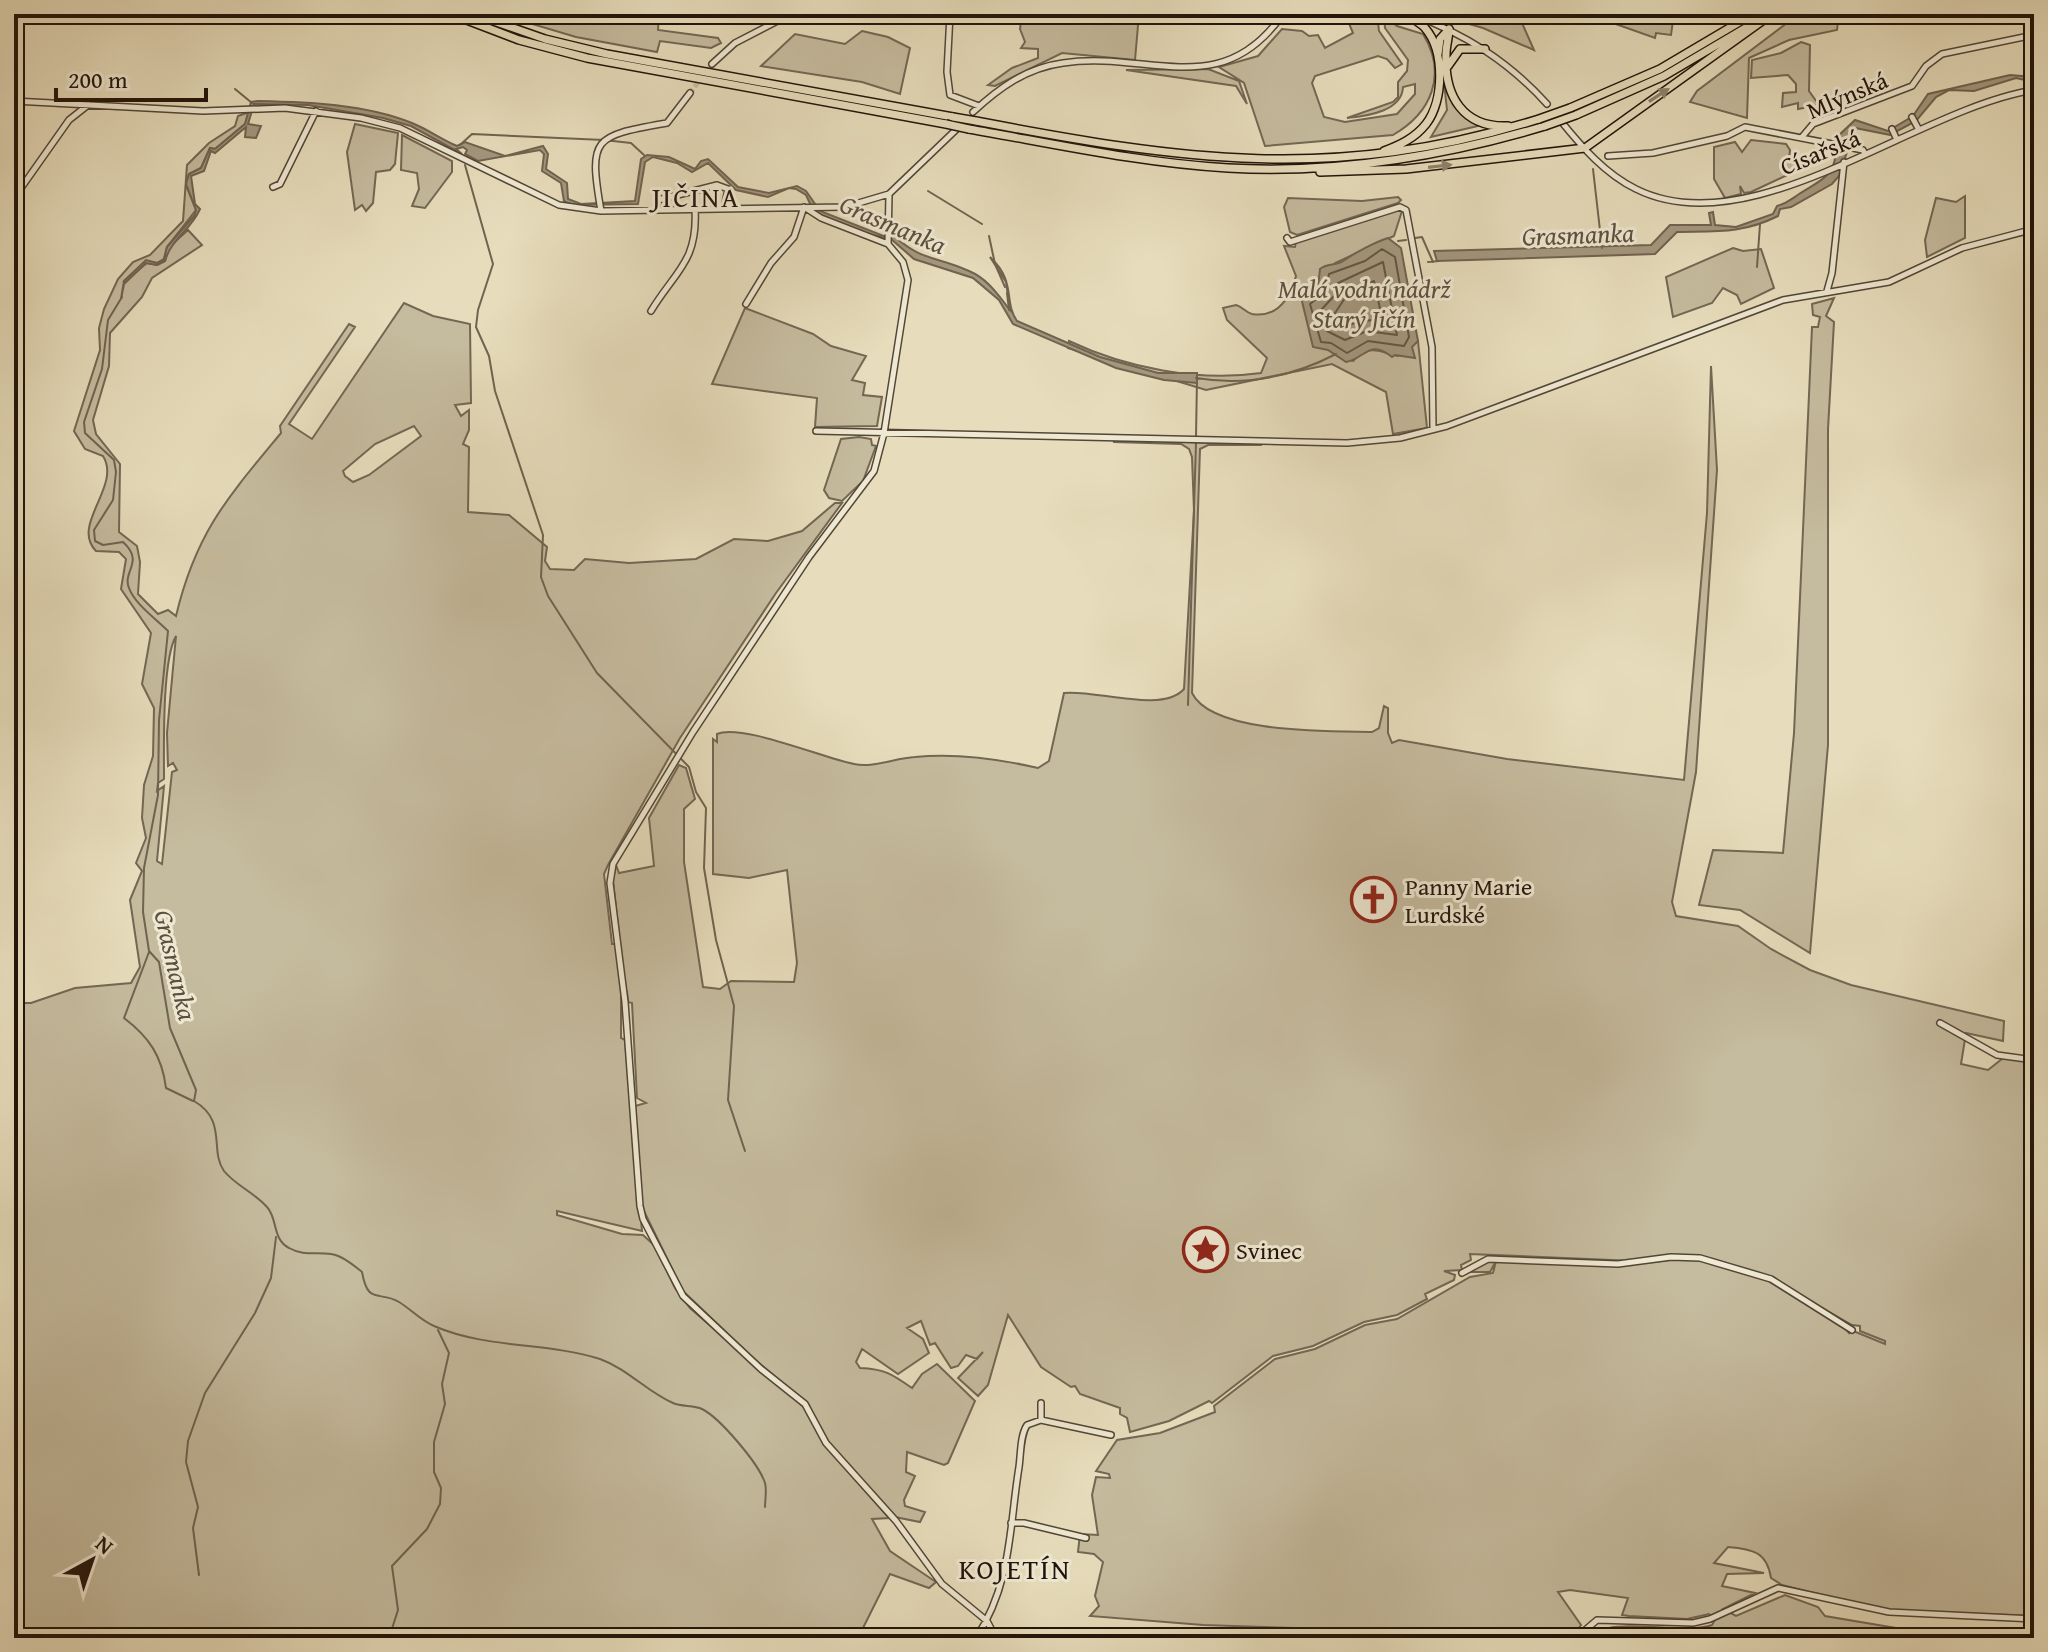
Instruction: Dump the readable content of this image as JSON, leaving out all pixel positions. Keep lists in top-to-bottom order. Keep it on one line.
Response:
{"streets":{"street":["Mlýnská","Císařská"]},"districts":["JIČINA","KOJETÍN"],"water":["Grasmanka","Malá vodní nádrž Starý Jičín"],"places":{"church":["Panny Marie Lurdské"],"place":["Svinec"]},"scale_bar":"200 m","north":"top right"}
